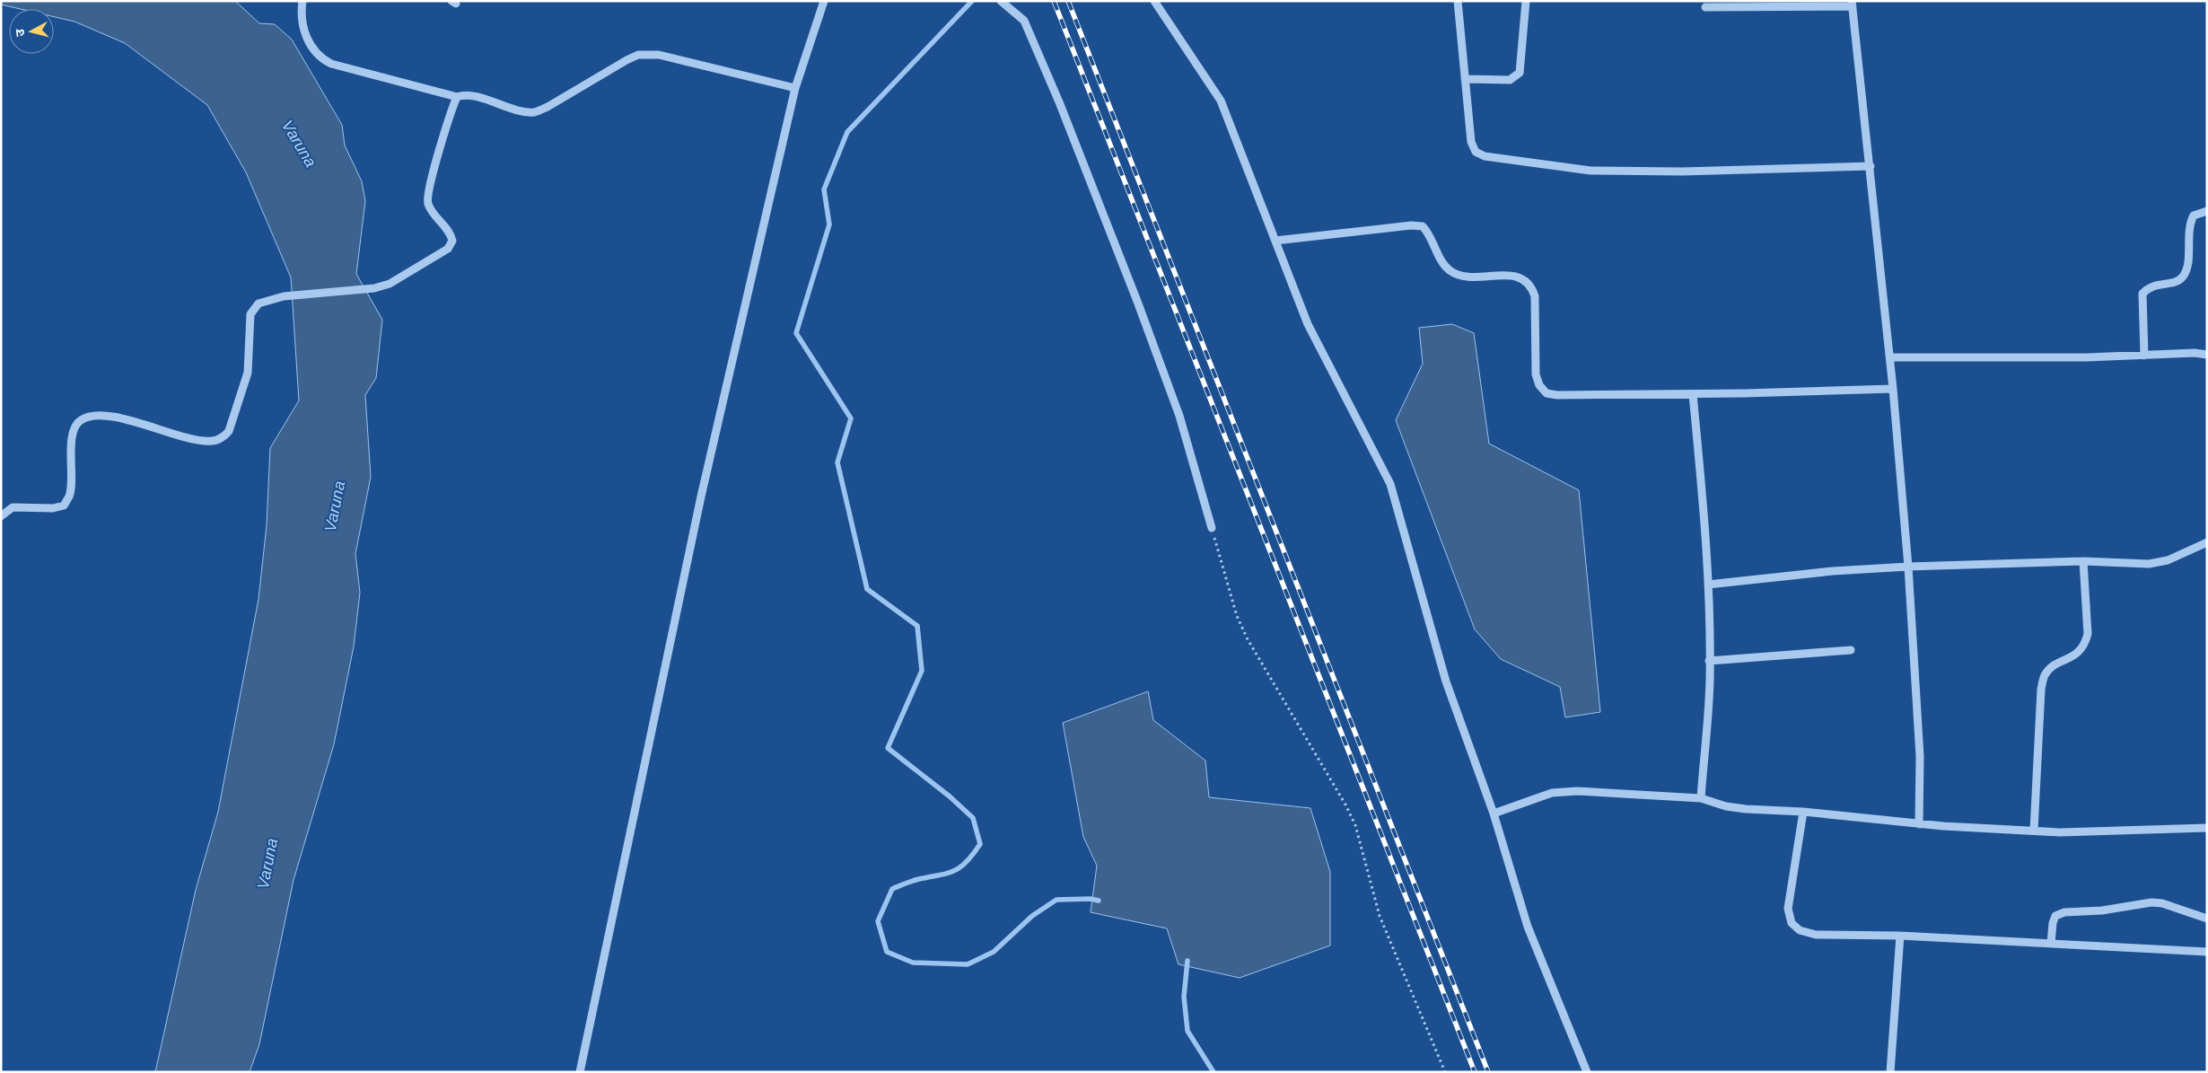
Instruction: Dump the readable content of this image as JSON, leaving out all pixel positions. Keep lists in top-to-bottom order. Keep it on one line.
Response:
{"water":["Varuna"],"north":"left"}
